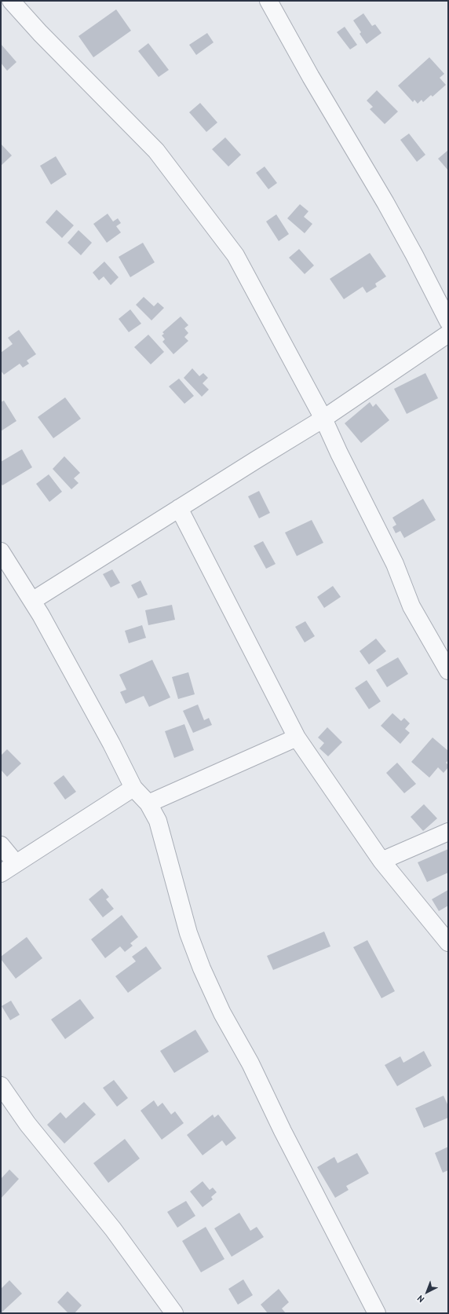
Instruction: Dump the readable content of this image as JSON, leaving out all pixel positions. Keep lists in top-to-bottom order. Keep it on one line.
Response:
{"north":"bottom left"}
